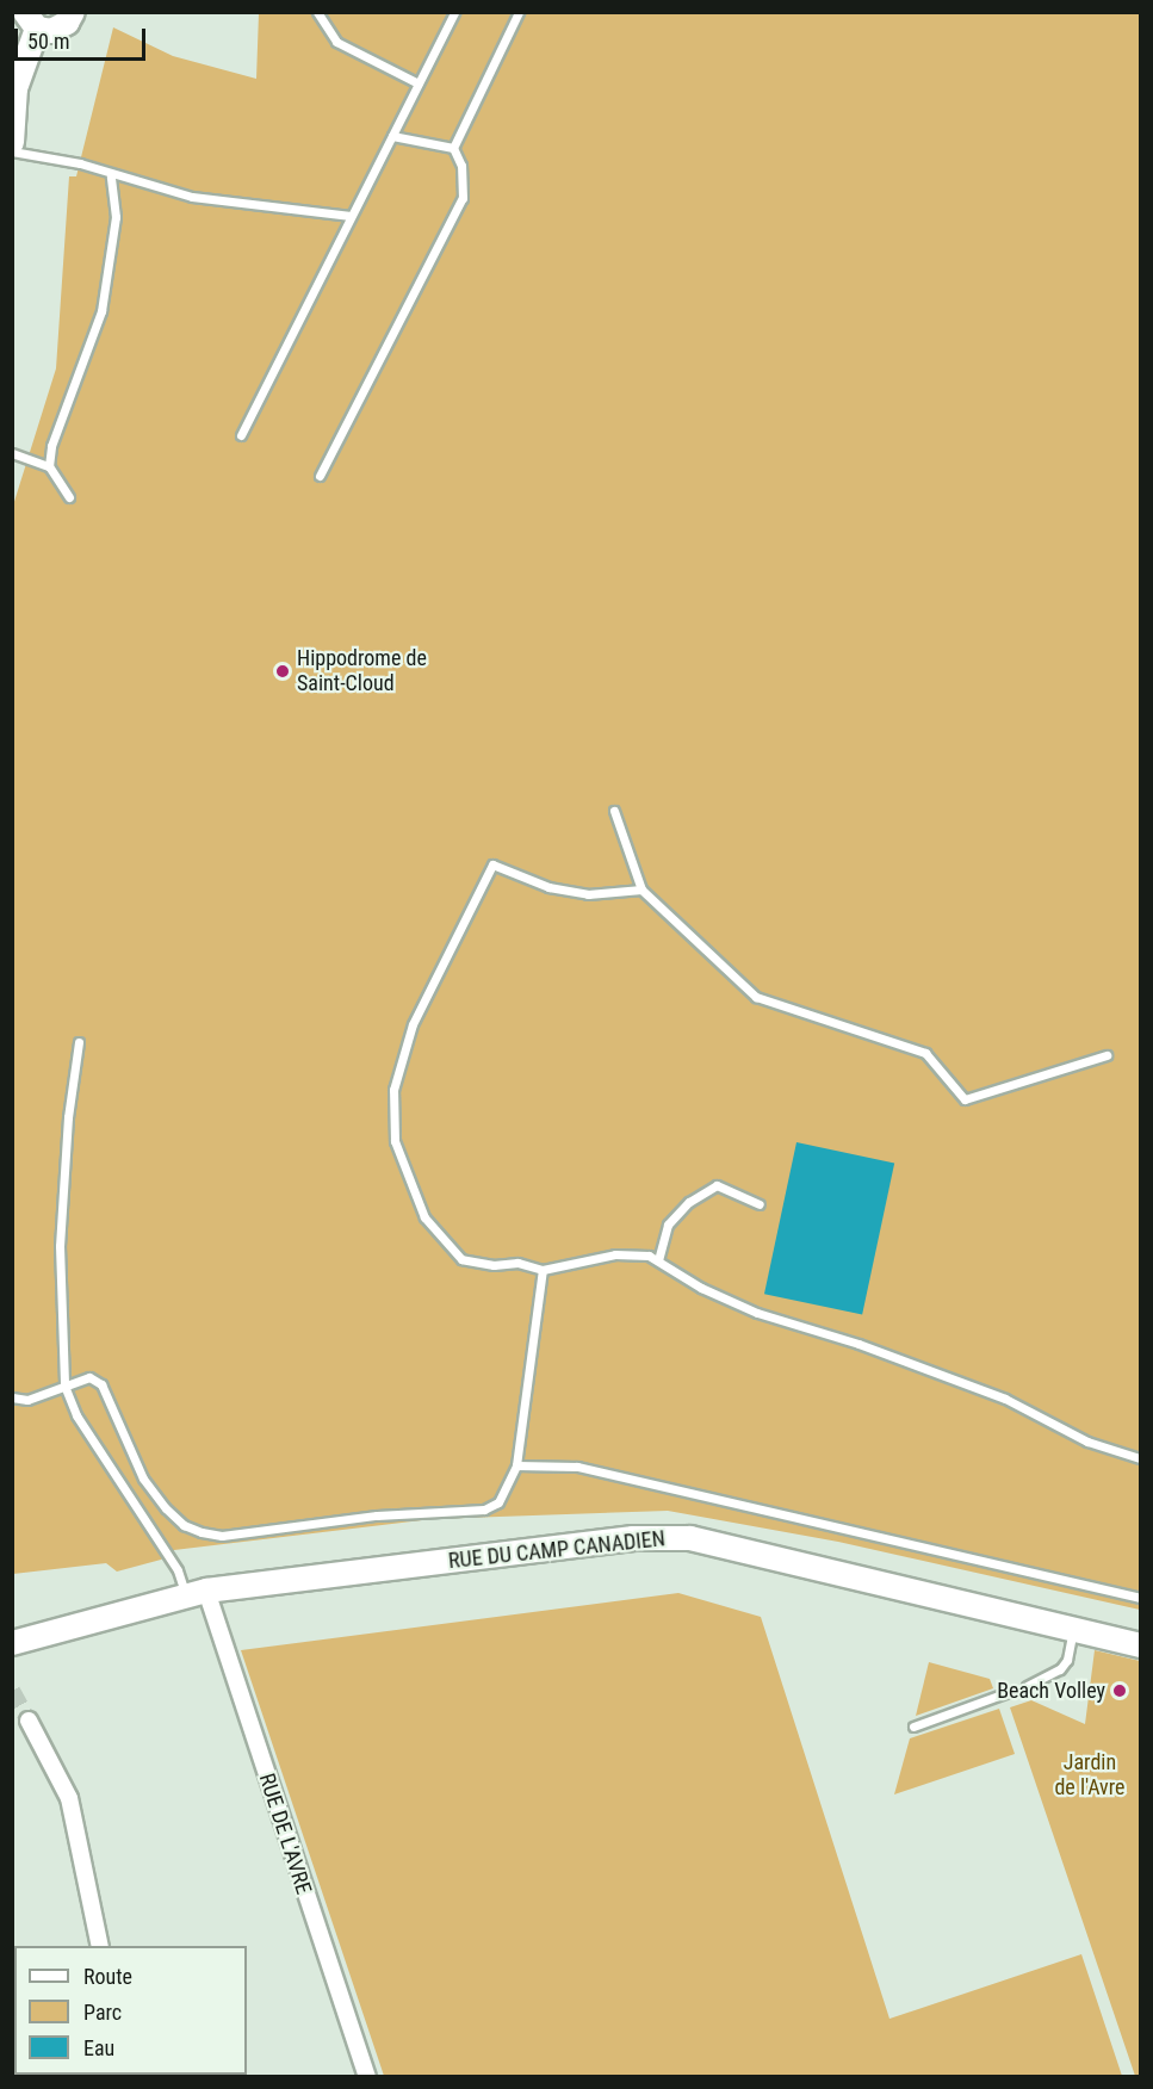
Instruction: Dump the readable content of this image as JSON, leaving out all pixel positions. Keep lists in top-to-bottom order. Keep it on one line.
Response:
{"streets":{"main road":["RUE DU CAMP CANADIEN"],"street":["RUE DE L'AVRE"]},"crossings":[["RUE DU CAMP CANADIEN","RUE DE L'AVRE"]],"parks":["Jardin de l'Avre"],"places":["Hippodrome de Saint-Cloud","Beach Volley"],"legend":["Route","Parc","Eau"],"scale_bar":"50 m"}
